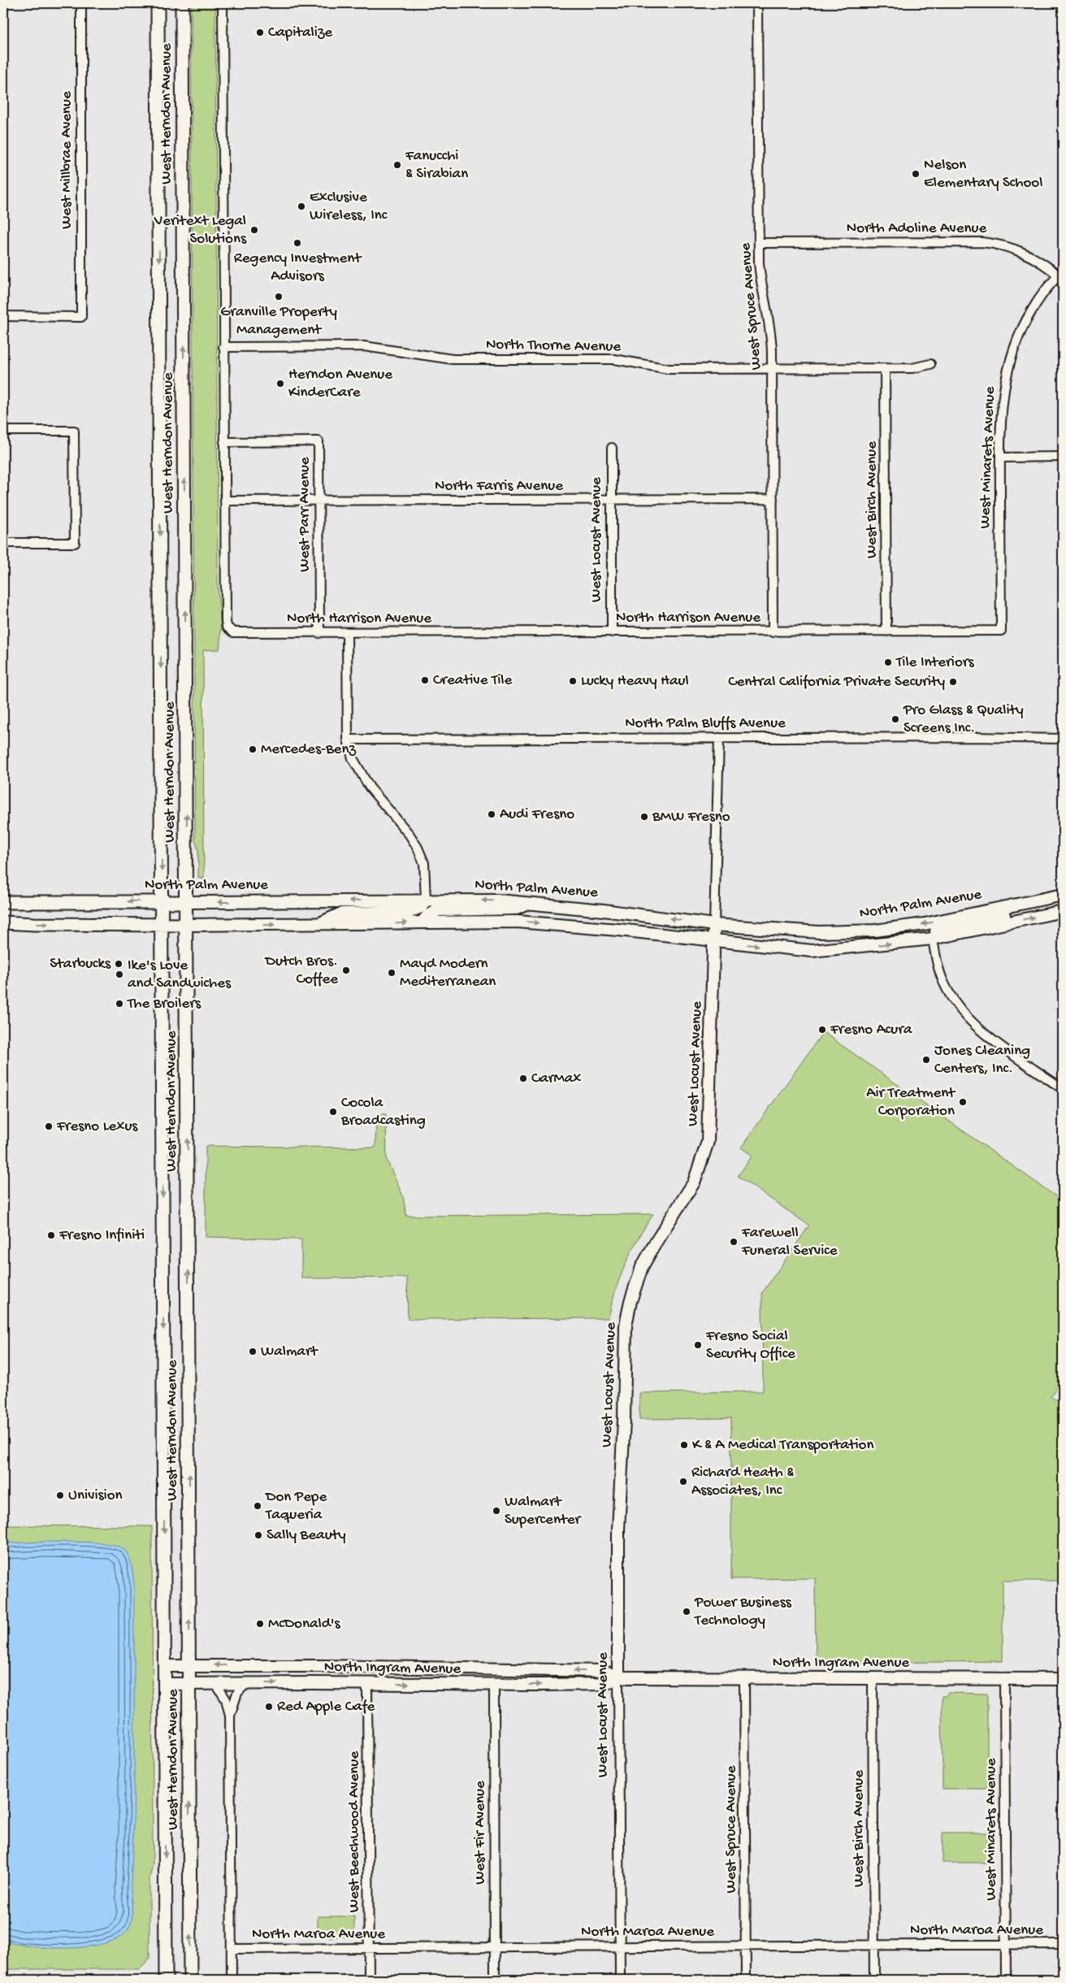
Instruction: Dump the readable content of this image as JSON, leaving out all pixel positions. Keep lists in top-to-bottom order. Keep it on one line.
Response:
{"streets":{"main road":["West Herndon Avenue","North Palm Avenue"],"street":["West Millbrae Avenue","North Adoline Avenue","West Spruce Avenue","North Thorne Avenue","West Minarets Avenue","North Farris Avenue","West Birch Avenue","West Parr Avenue","West Locust Avenue","North Harrison Avenue","North Palm Bluffs Avenue","North Ingram Avenue","West Beechwood Avenue","West Fir Avenue","North Maroa Avenue"]},"crossings":[["West Herndon Avenue","North Palm Avenue"],["West Herndon Avenue","North Ingram Avenue"],["North Adoline Avenue","West Spruce Avenue"],["North Adoline Avenue","West Minarets Avenue"],["West Spruce Avenue","North Thorne Avenue"],["West Spruce Avenue","North Farris Avenue"],["West Spruce Avenue","North Harrison Avenue"],["West Spruce Avenue","North Ingram Avenue"],["West Spruce Avenue","North Maroa Avenue"],["North Thorne Avenue","West Birch Avenue"],["West Minarets Avenue","North Harrison Avenue"],["West Minarets Avenue","North Ingram Avenue"],["West Minarets Avenue","North Maroa Avenue"],["North Farris Avenue","West Parr Avenue"],["North Farris Avenue","West Locust Avenue"],["North Farris Avenue","North Harrison Avenue"],["West Birch Avenue","North Harrison Avenue"],["West Birch Avenue","North Ingram Avenue"],["West Birch Avenue","North Maroa Avenue"],["West Parr Avenue","North Harrison Avenue"],["West Locust Avenue","North Harrison Avenue"],["West Locust Avenue","North Palm Bluffs Avenue"],["West Locust Avenue","North Palm Avenue"],["West Locust Avenue","North Ingram Avenue"],["West Locust Avenue","North Maroa Avenue"],["North Ingram Avenue","West Beechwood Avenue"],["North Ingram Avenue","West Fir Avenue"],["West Beechwood Avenue","North Maroa Avenue"],["West Fir Avenue","North Maroa Avenue"]],"one_way":["North Palm Avenue"],"places":["Capitalize","Fanucchi & Sirabian","Nelson Elementary School","Exclusive Wireless, Inc","Veritext Legal Solutions","Regency Investment Advisors","Granville Property Management","Herndon Avenue KinderCare","Tile Interiors","Creative Tile","Lucky Heavy Haul","Central California Private Security","Pro Glass & Quality Screens Inc.","Mercedes-Benz","Audi Fresno","BMW Fresno","Starbucks","Dutch Bros. Coffee","Mayd Modern Mediterranean","Ike's Love and Sandwiches","The Broilers","Fresno Acura","Jones Cleaning Centers, Inc.","CarMax","Air Treatment Corporation","Cocola Broadcasting","Fresno Lexus","Fresno Infiniti","Farewell Funeral Service","Fresno Social Security Office","Walmart","K & A Medical Transportation","Richard Heath & Associates, Inc","Univision","Don Pepe Taqueria","Walmart Supercenter","Sally Beauty","Power Business Technology","McDonald's","Red Apple Cafe"]}
